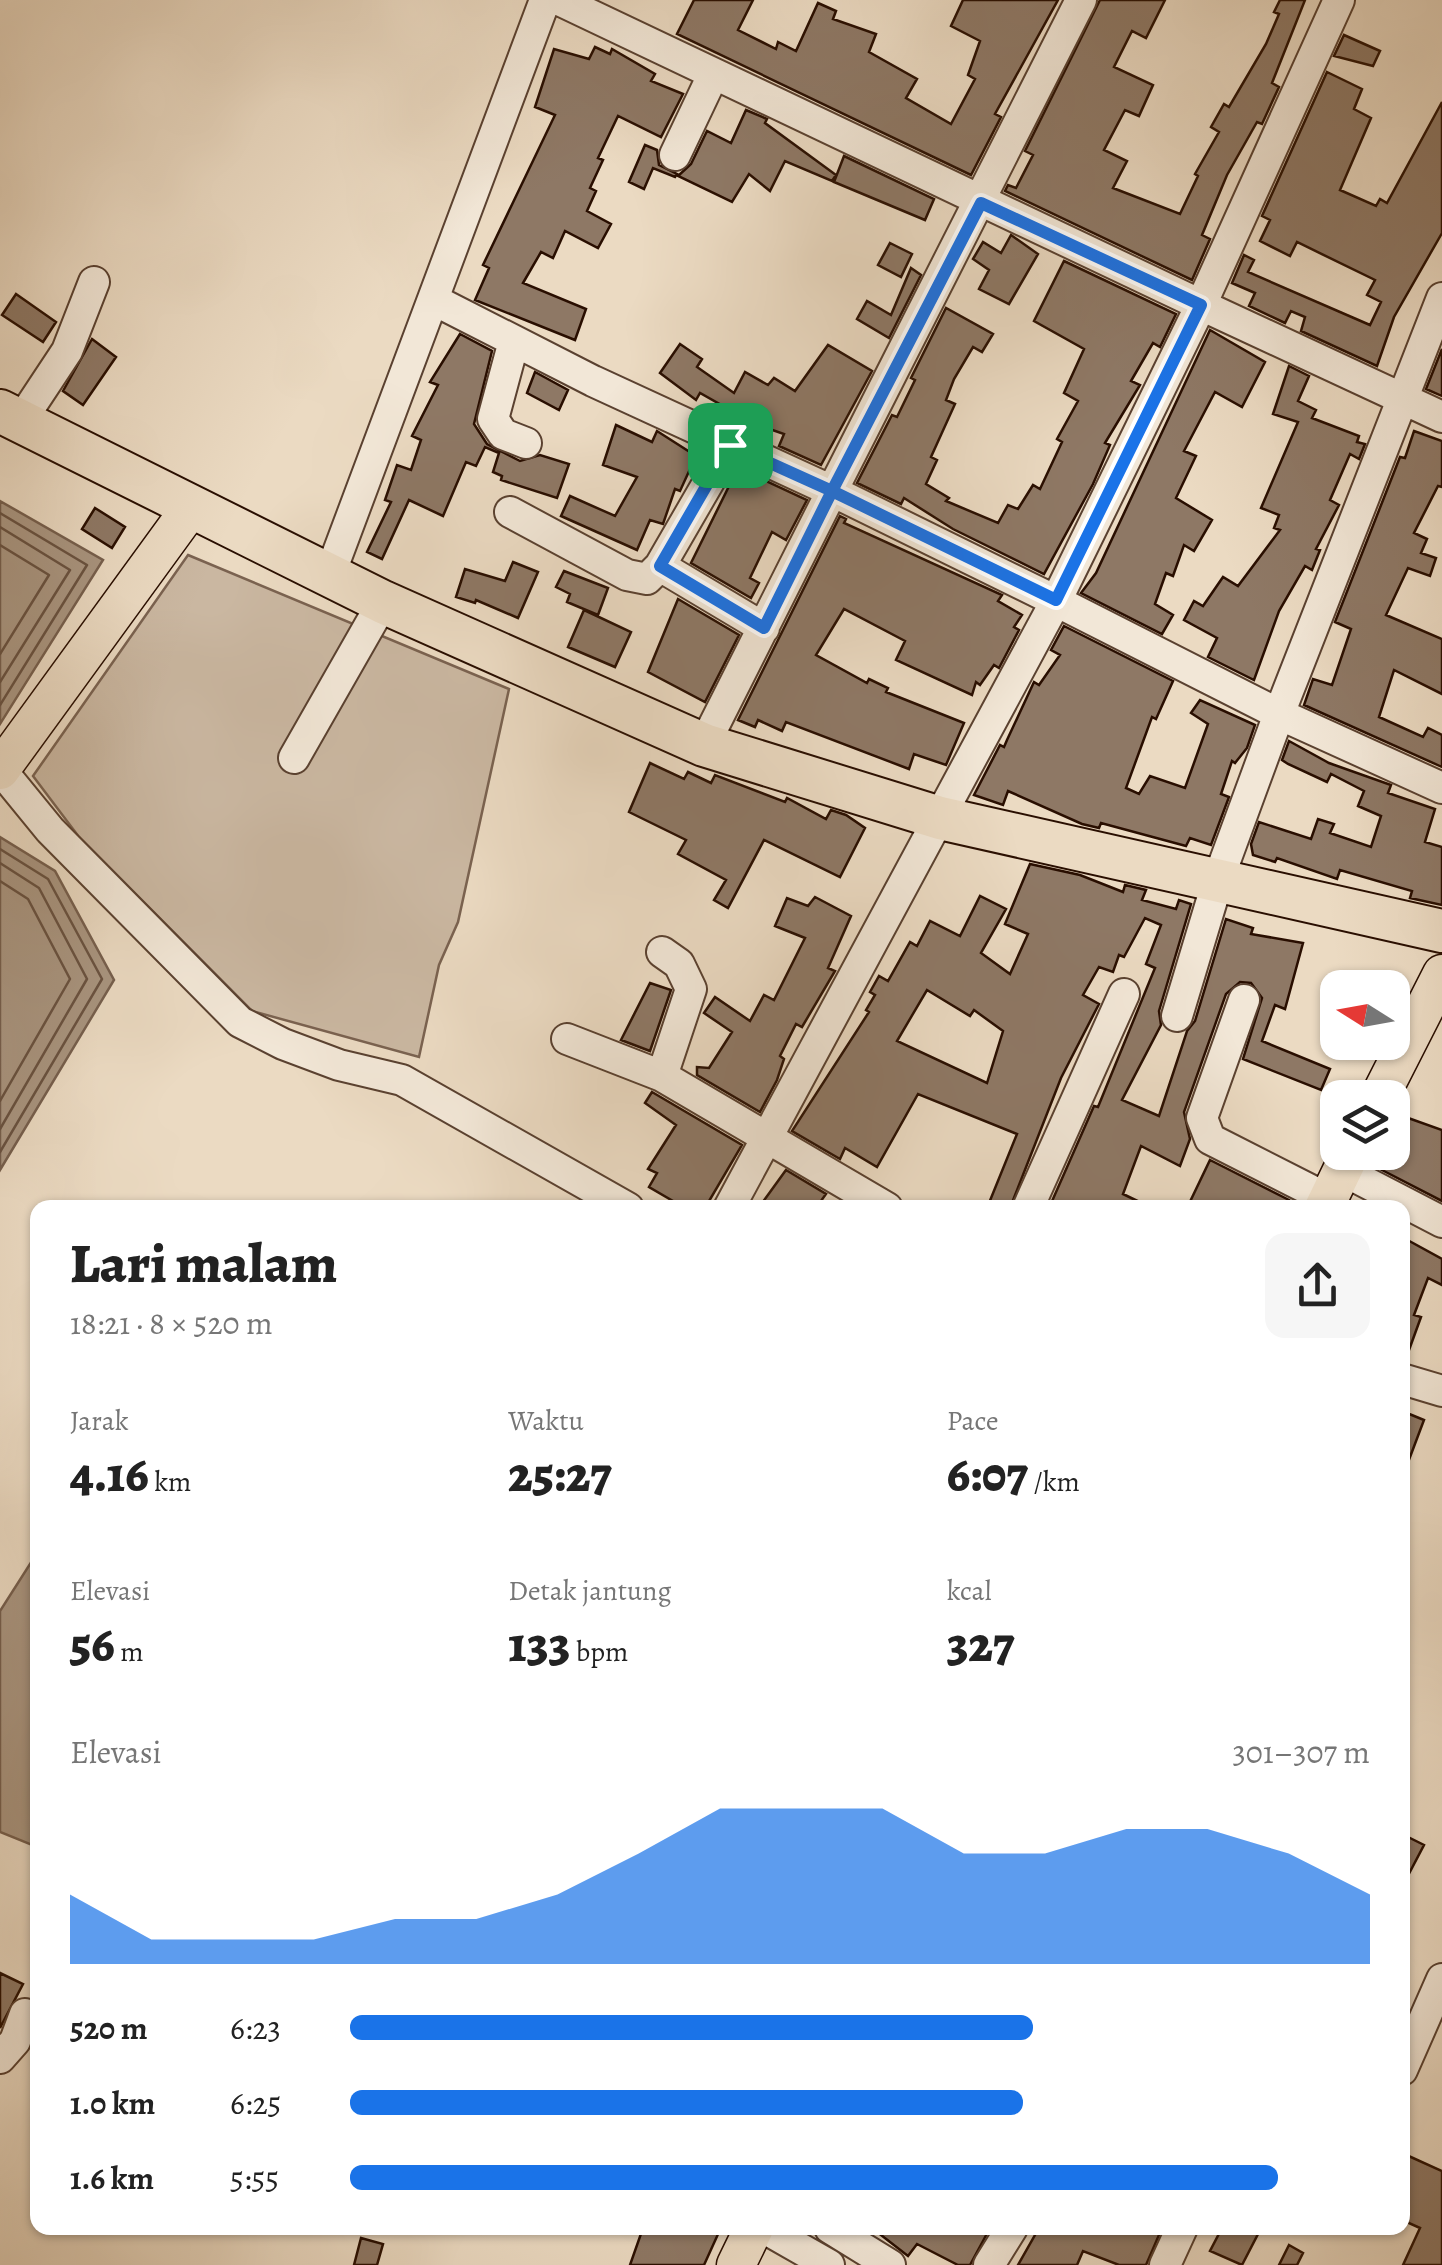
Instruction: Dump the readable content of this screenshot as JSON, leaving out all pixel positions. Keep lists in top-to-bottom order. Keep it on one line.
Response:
{"north":"left","page":{"heading":["Lari malam","18:21 · 8 × 520 m"],"stats":[["Jarak","4.16 km"],["Waktu","25:27"],["Pace","6:07 /km"],["Elevasi","56 m"],["Detak jantung","133 bpm"],["kcal","327"]],"chart":["Elevasi","301–307 m"],"list":[{"name":"520 m","note":"6:23"},{"name":"1.0 km","note":"6:25"},{"name":"1.6 km","note":"5:55"}]}}
